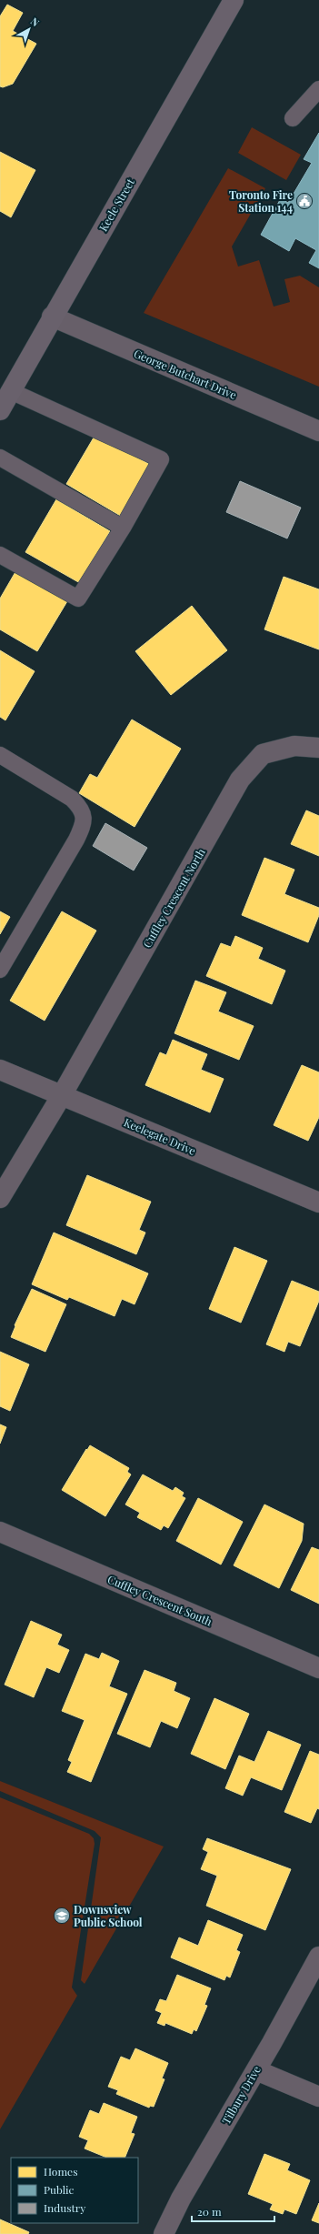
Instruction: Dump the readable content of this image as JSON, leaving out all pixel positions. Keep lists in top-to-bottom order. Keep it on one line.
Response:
{"streets":{"main road":["Keele Street"],"street":["George Butchart Drive","Cuffley Crescent North","Keelegate Drive","Cuffley Crescent South","Tilbury Drive"]},"crossings":[["Keele Street","George Butchart Drive"],["Cuffley Crescent North","Keelegate Drive"]],"places":{"public building":["Toronto Fire Station 144"],"school or university":["Downsview Public School"]},"legend":["Homes","Public","Industry"],"scale_bar":"20 m","north":"top right"}
